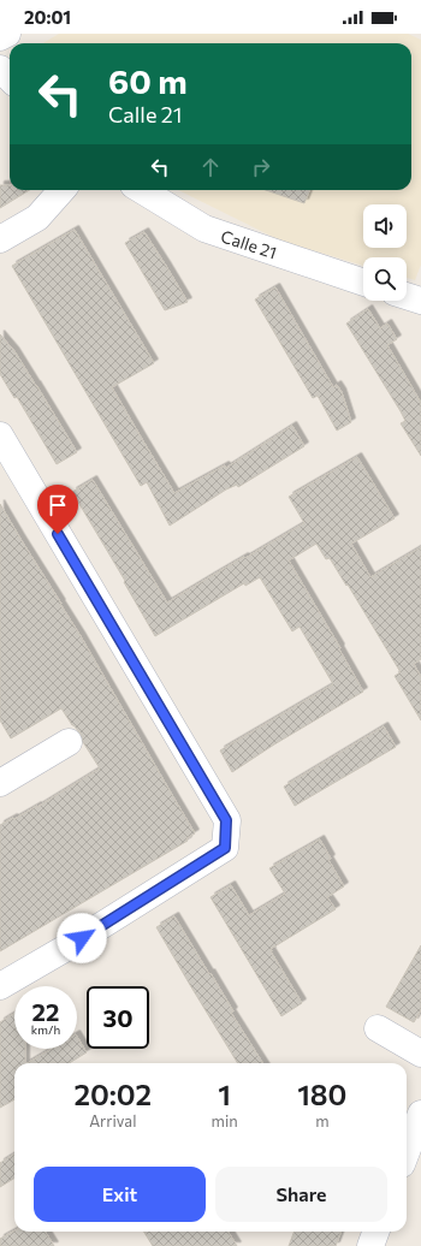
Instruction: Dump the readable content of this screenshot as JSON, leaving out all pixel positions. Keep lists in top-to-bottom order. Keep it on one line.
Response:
{"streets":{"street":["Calle 21"]},"page":{"status":"20:01","turn":["60 m","Calle 21"],"speed":"22 km/h","limit":"30","eta":["20:02","Arrival","1","min","180","m"],"buttons":["Exit","Share"]}}
